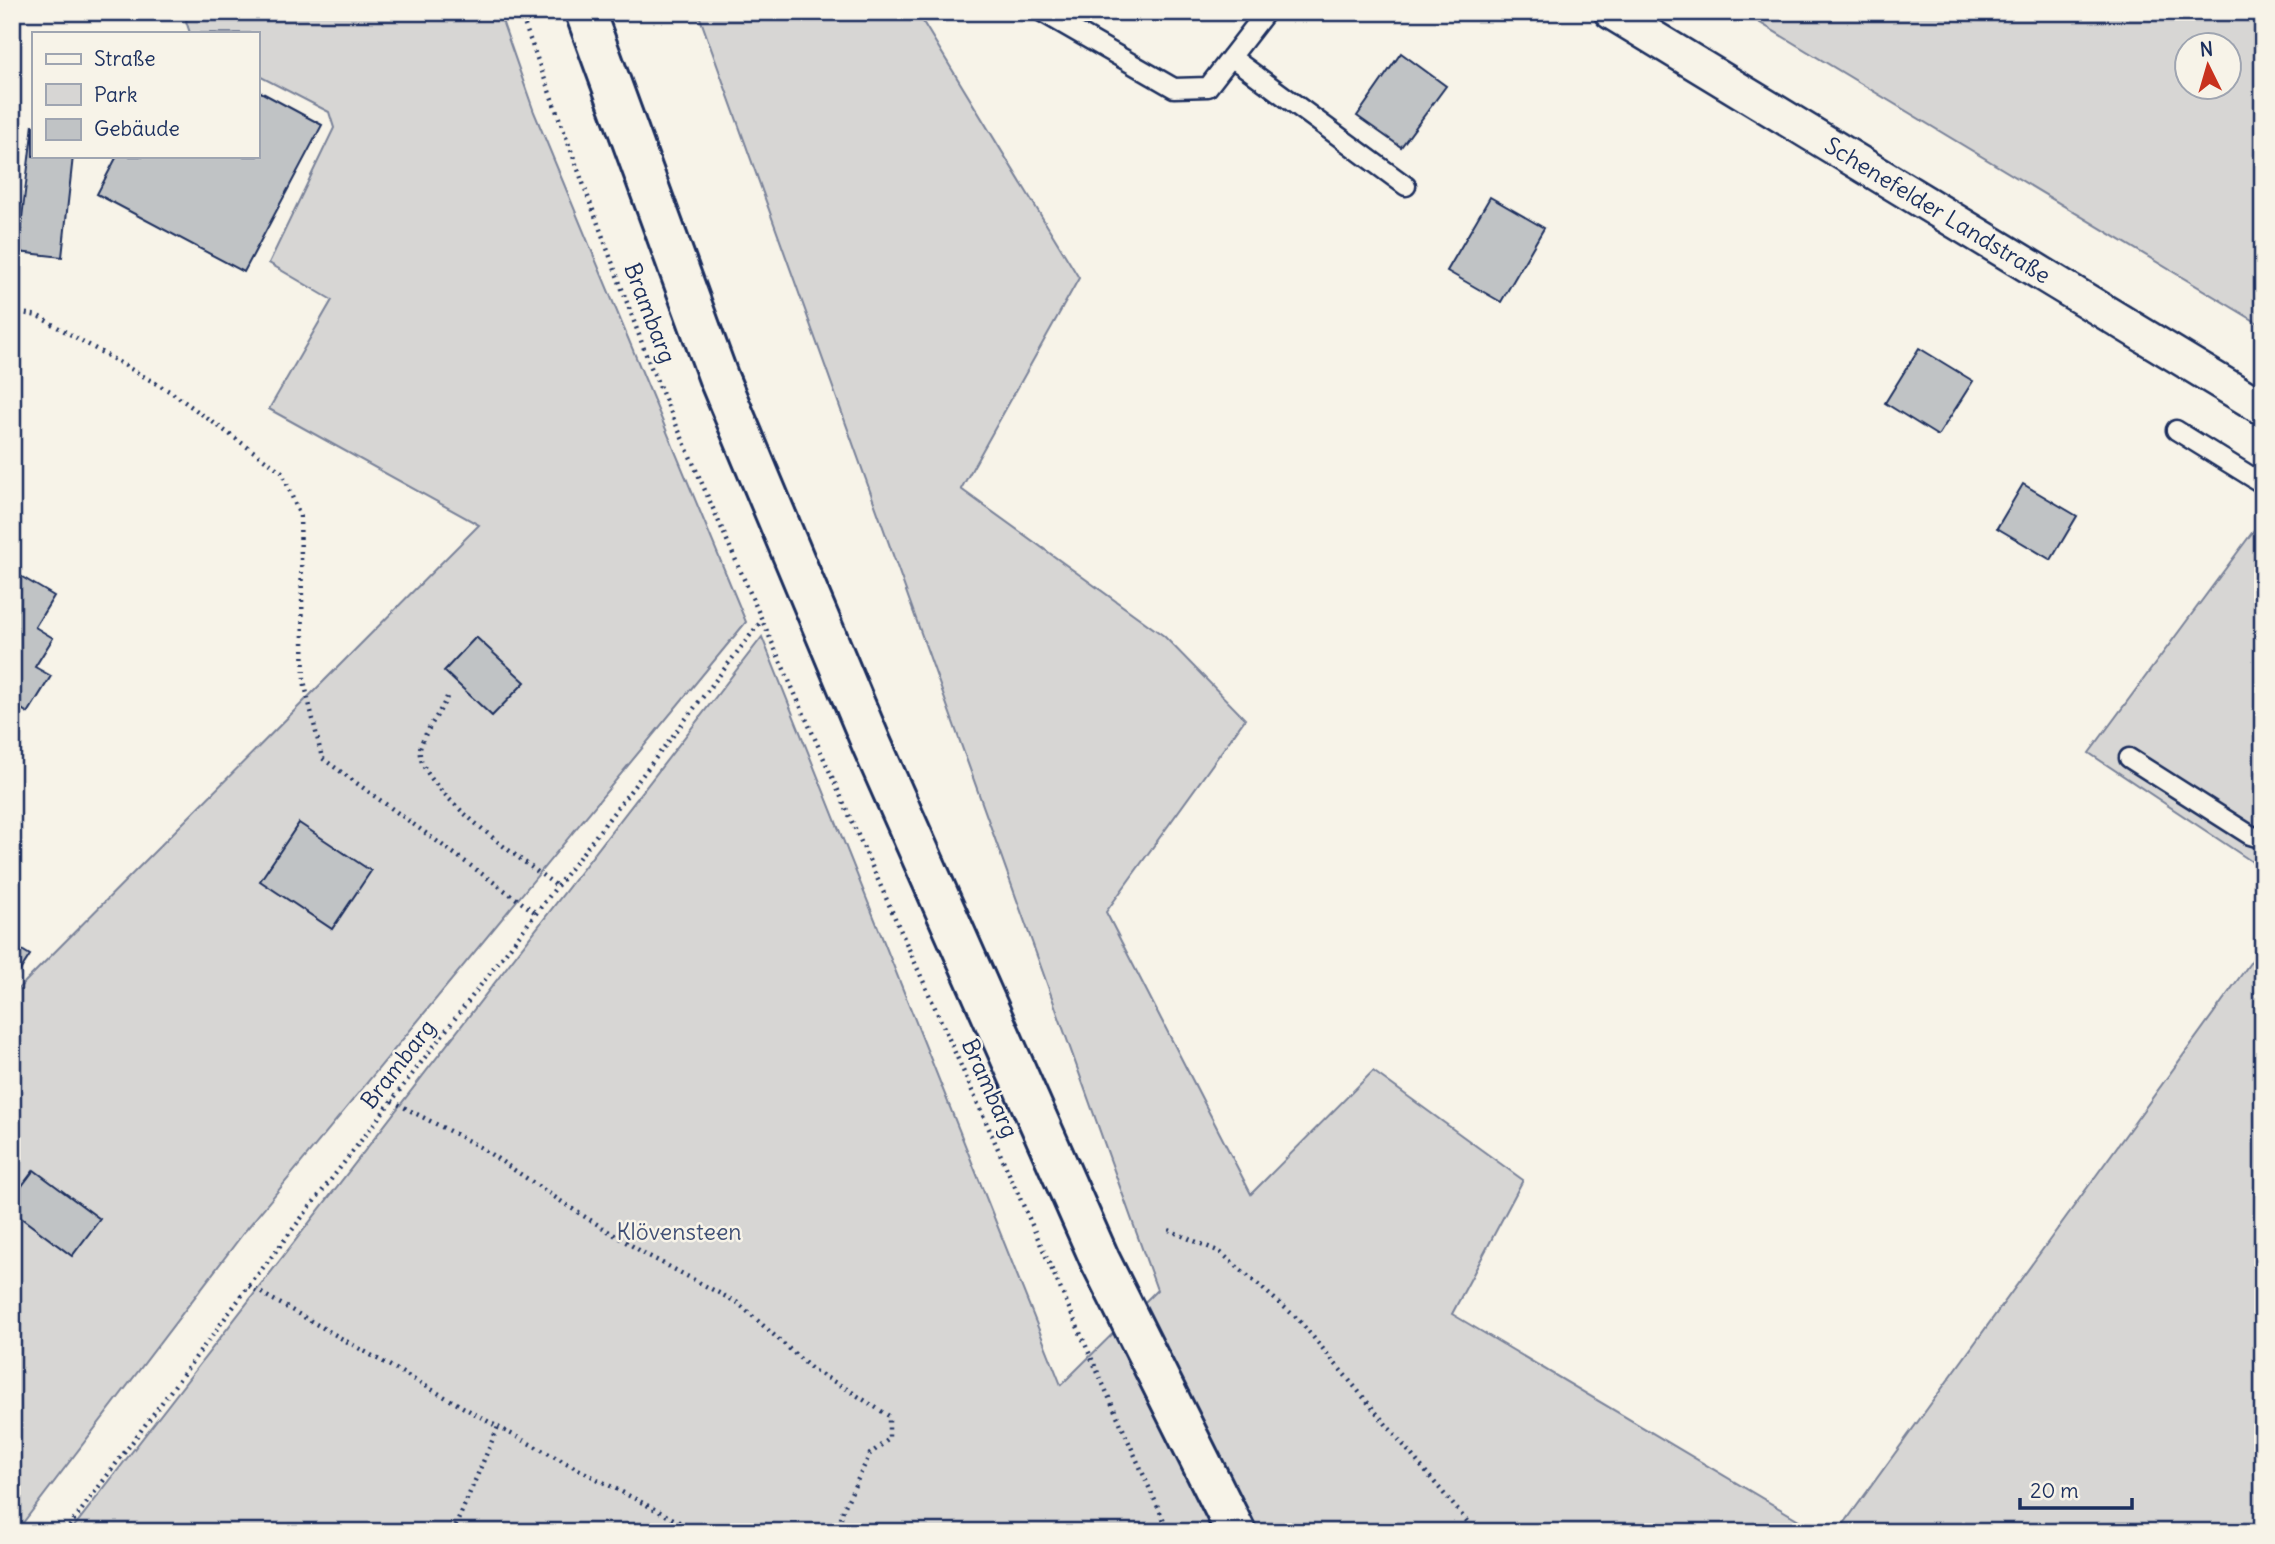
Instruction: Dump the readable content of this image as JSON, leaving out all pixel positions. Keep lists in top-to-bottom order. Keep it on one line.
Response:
{"streets":{"street":["Schenefelder Landstraße"],"path":["Brambarg"]},"parks":["Klövensteen"],"legend":["Straße","Park","Gebäude"],"scale_bar":"20 m","north":"top"}
